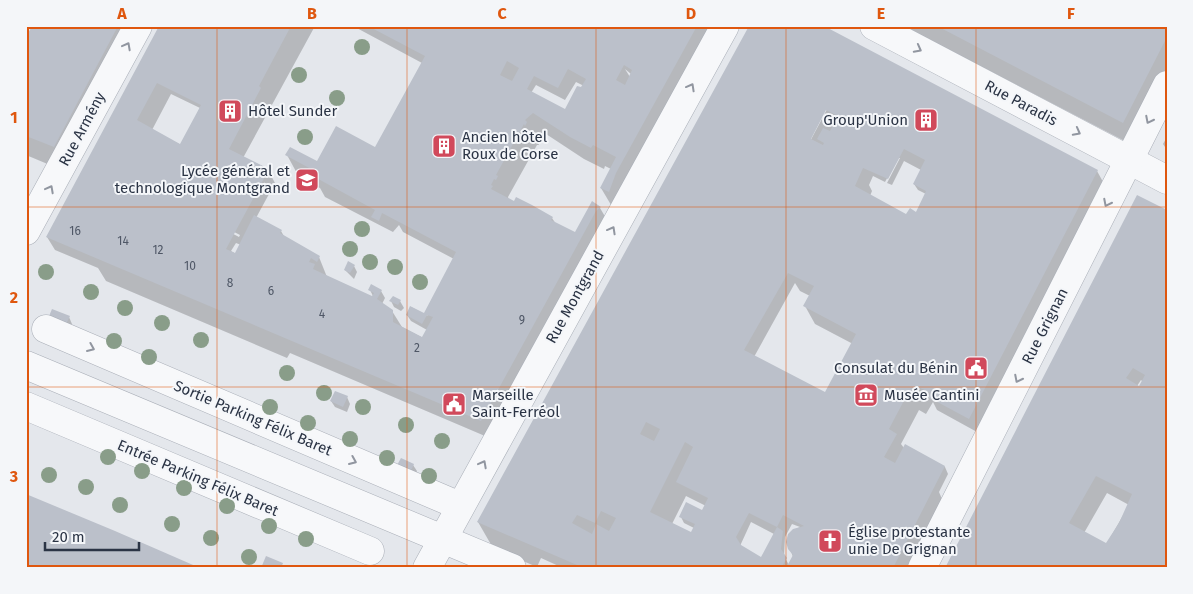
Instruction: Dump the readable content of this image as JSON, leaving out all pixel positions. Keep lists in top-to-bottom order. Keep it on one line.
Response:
{"streets":{"street":["Rue Paradis","Rue Armény","Rue Montgrand","Rue Grignan","Sortie Parking Félix Baret","Entrée Parking Félix Baret"]},"crossings":[["Rue Paradis","Rue Grignan"],["Rue Montgrand","Sortie Parking Félix Baret"]],"one_way":["Rue Paradis","Rue Armény","Rue Montgrand","Rue Grignan"],"places":{"building":["Hôtel Sunder","Group'Union","Ancien hôtel Roux de Corse"],"school or university":["Lycée général et technologique Montgrand"],"public building":["Consulat du Bénin","Marseille Saint-Ferréol"],"museum":["Musée Cantini"],"church":["Église protestante unie De Grignan"]},"house_numbers":["16","14","12","10","8","6","4","9","2"],"scale_bar":"20 m","grid":{"columns":["A","B","C","D","E","F"],"rows":["1","2","3"]}}
